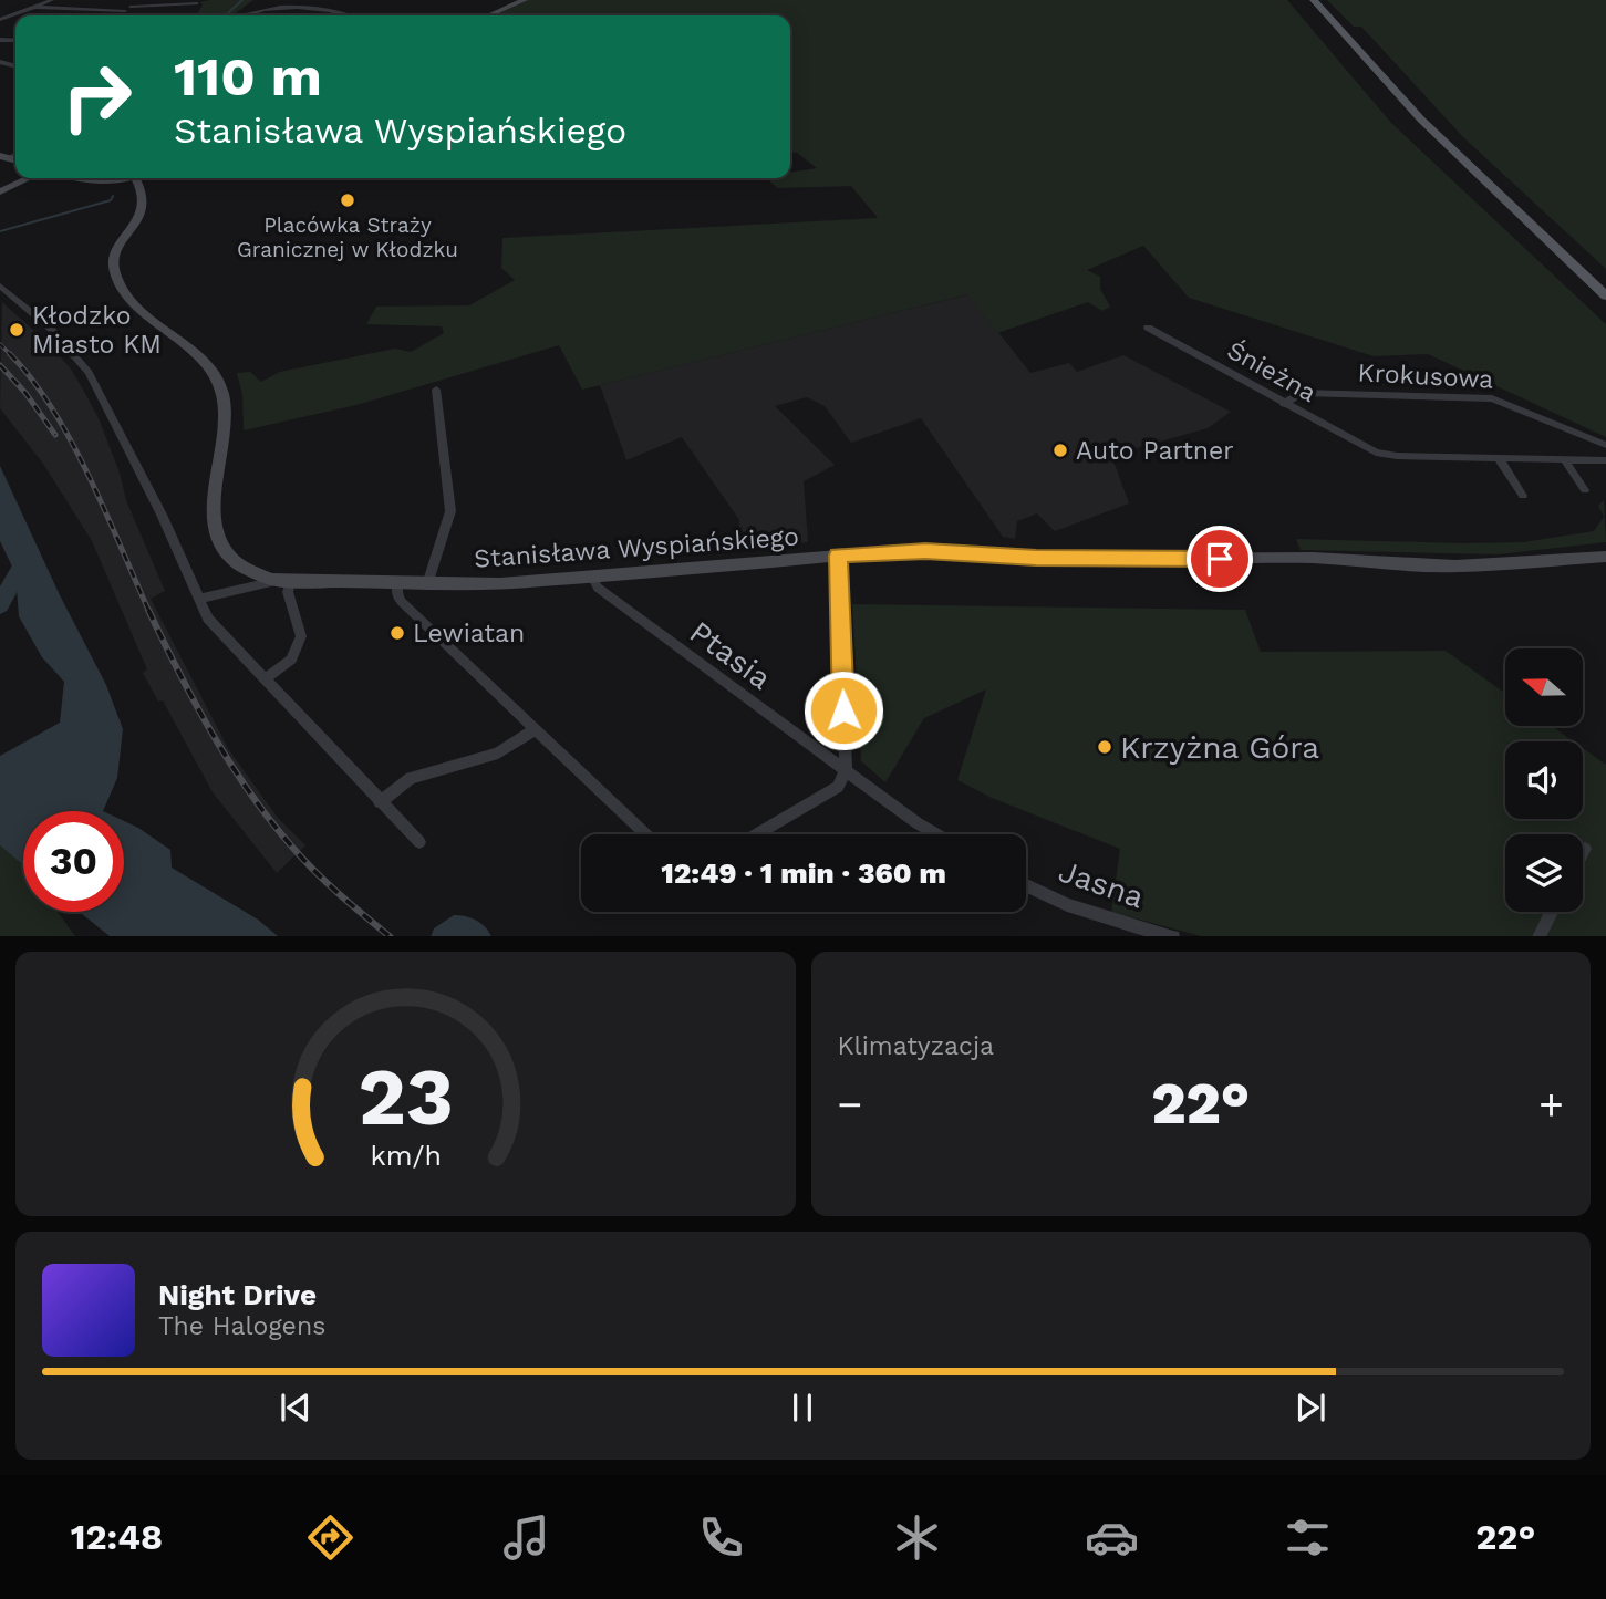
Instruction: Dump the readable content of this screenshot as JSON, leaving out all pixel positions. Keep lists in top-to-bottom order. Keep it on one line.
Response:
{"streets":{"main road":["Stanisława Wyspiańskiego"],"street":["Śnieżna","Krokusowa","Ptasia","Jasna"]},"crossings":[["Śnieżna","Krokusowa"],["Stanisława Wyspiańskiego","Ptasia"]],"places":["Placówka Straży Granicznej w Kłodzku","Kłodzko Miasto KM","Auto Partner","Lewiatan","Krzyżna Góra"],"north":"left","page":{"turn":["110 m","Stanisława Wyspiańskiego"],"limit":"30","trip":"12:49 · 1 min · 360 m","tile":"Klimatyzacja","heat":["−","22°","+"],"song":["Night Drive","The Halogens"],"tabs":["12:48","22°"],"gauge":["23","km/h"]}}
